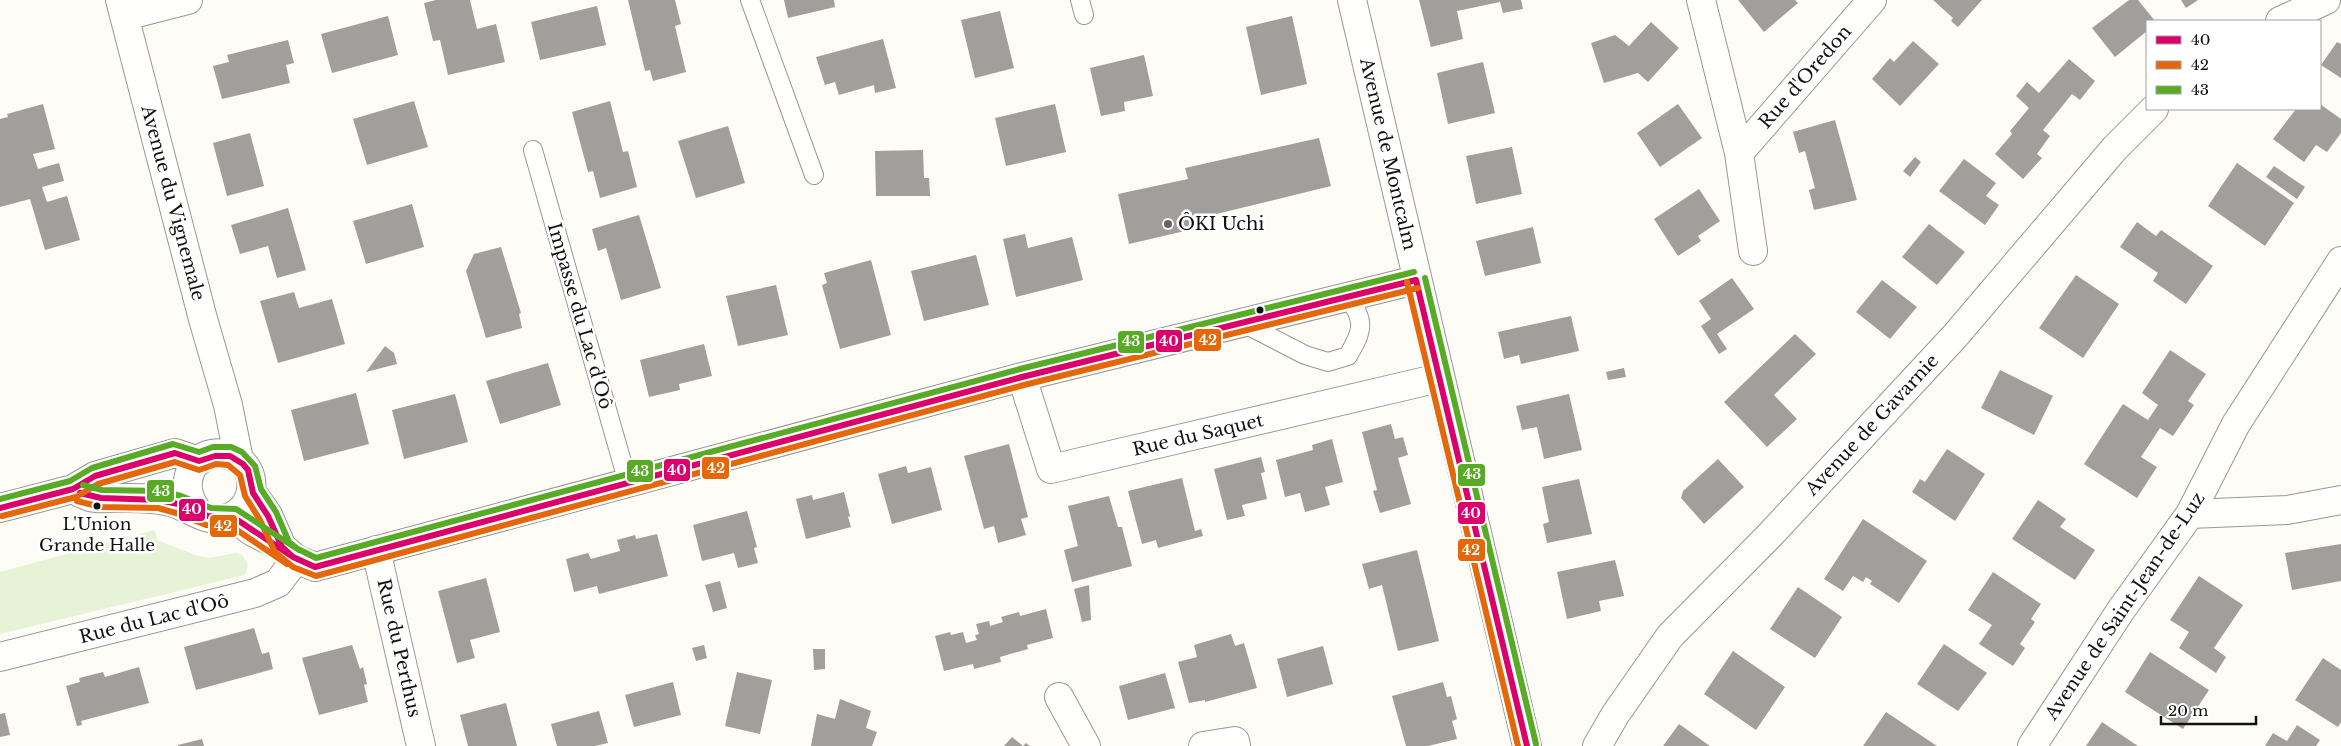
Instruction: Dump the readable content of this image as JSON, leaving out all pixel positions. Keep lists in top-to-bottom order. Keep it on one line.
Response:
{"streets":{"street":["Rue d'Oredon","Avenue de Montcalm","Avenue du Vignemale","Avenue de Gavarnie","Rue du Saquet","Avenue de Saint-Jean-de-Luz","Rue du Lac d'Oô","Rue du Perthus"],"lane":["Impasse du Lac d'Oô"]},"crossings":[["Avenue de Montcalm","Rue du Saquet"]],"places":["ÔKI Uchi","L'Union Grande Halle"],"lines":["transit line 43","transit line 40","transit line 42"],"legend":["40","42","43"],"scale_bar":"20 m"}
